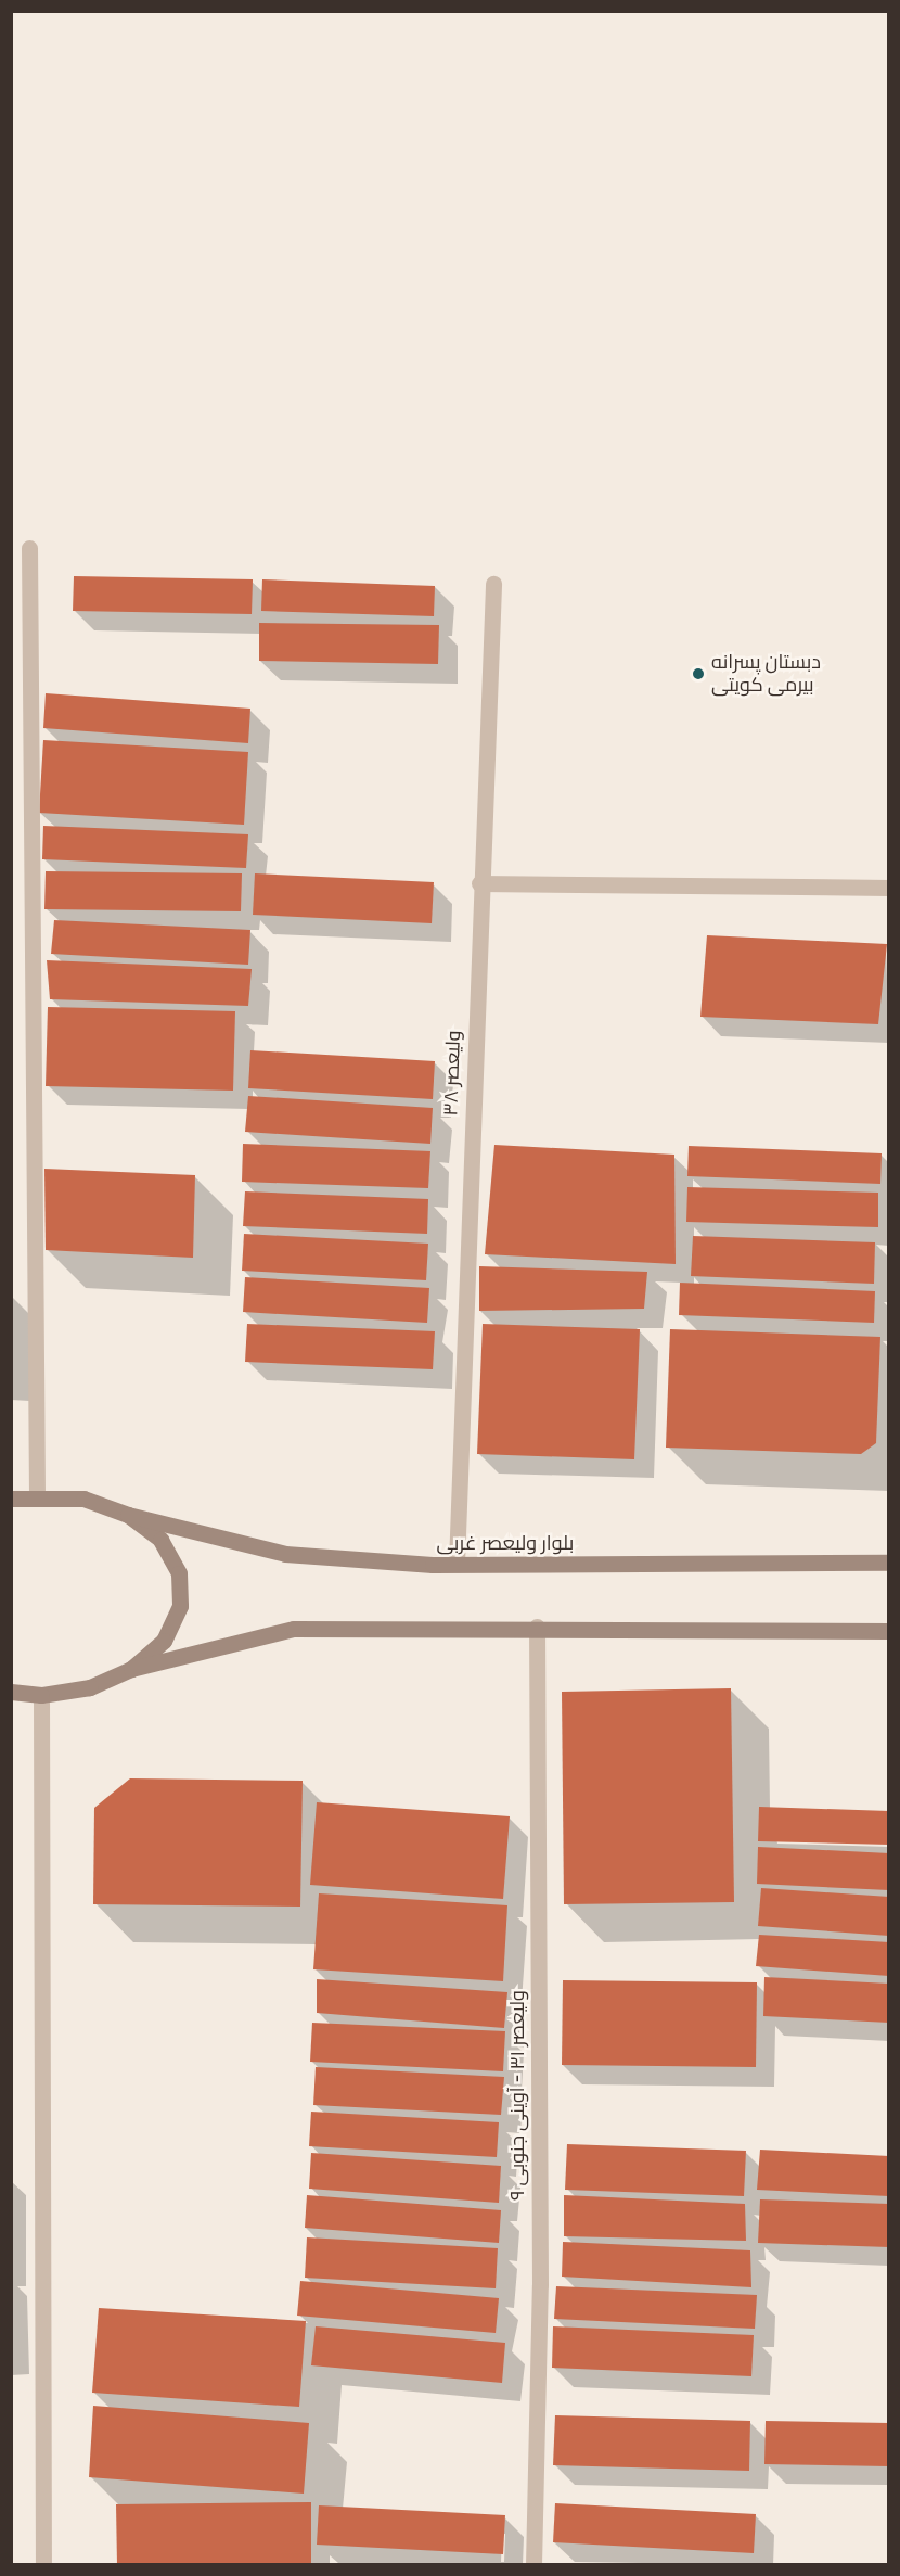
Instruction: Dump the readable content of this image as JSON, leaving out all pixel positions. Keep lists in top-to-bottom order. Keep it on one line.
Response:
{"streets":{"main road":["بلوار ولیعصر غربی"],"street":["ولیعصر ۳۸","ولیعصر ۳۱ - آوینی جنوبی ۹"]},"crossings":[["ولیعصر ۳۸","بلوار ولیعصر غربی"]],"places":["دبستان پسرانه بیرمی کویتی"]}
